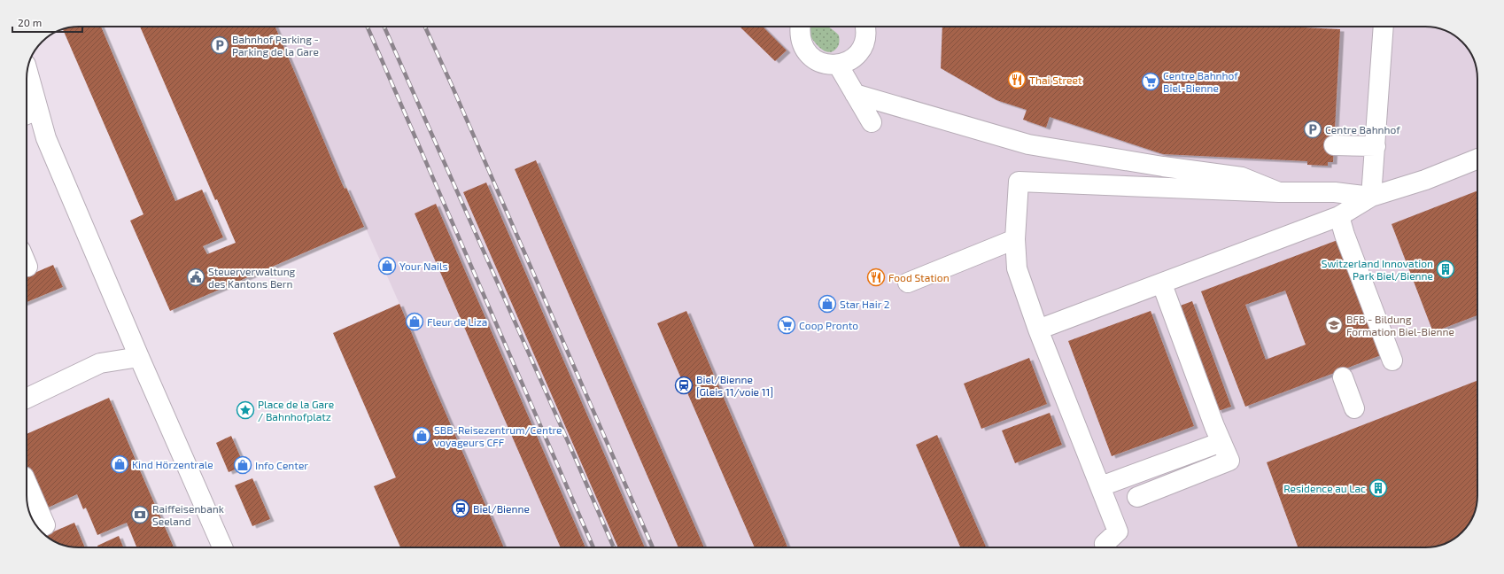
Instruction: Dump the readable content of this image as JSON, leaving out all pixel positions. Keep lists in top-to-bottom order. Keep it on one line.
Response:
{"places":{"parking":["Bahnhof Parking - Parking de la Gare","Centre Bahnhof"],"restaurant":["Thai Street","Food Station"],"supermarket":["Centre Bahnhof Biel-Bienne","Coop Pronto"],"shop":["Your Nails","Star Hair 2","Fleur de Liza","SBB-Reisezentrum/Centre voyageurs CFF","Kind Hörzentrale","Info Center"],"building":["Switzerland Innovation Park Biel/Bienne","Residence au Lac"],"public building":["Steuerverwaltung des Kantons Bern"],"school or university":["BFB - Bildung Formation Biel-Bienne"],"station":["Biel/Bienne [Gleis 11/voie 11]","Biel/Bienne"],"place":["Place de la Gare / Bahnhofplatz"],"bank":["Raiffeisenbank Seeland"]},"scale_bar":"20 m"}
